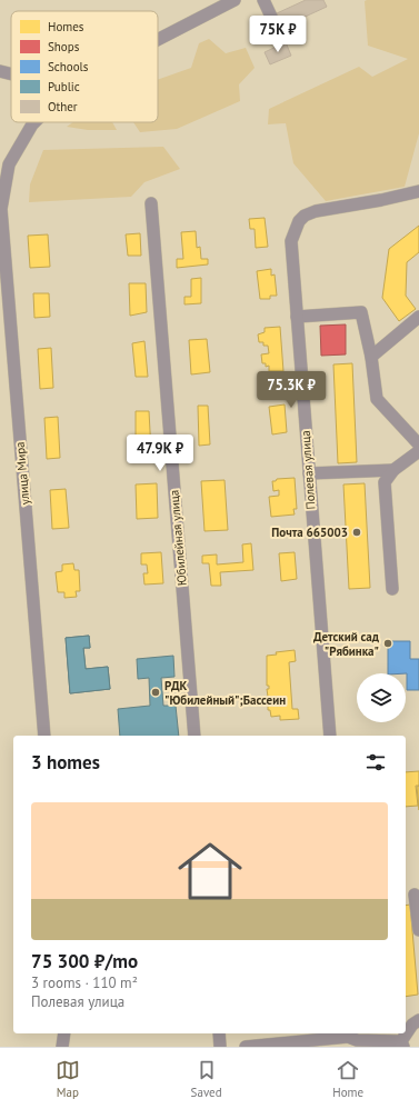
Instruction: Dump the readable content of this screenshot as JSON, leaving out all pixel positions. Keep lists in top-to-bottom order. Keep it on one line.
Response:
{"streets":{"street":["Полевая улица","улица Мира","Юбилейная улица"]},"places":["Почта 665003","Детский сад \"Рябинка\"","РДК \"Юбилейный\";Бассеин"],"legend":["Homes","Shops","Schools","Public","Other"],"page":{"price":["75K ₽","75.3K ₽","47.9K ₽"],"heading":"3 homes","list":[{"name":"75 300 ₽/mo","note":"3 rooms · 110 m² · Полевая улица"}],"tabs":["Map","Saved","Home"]}}
